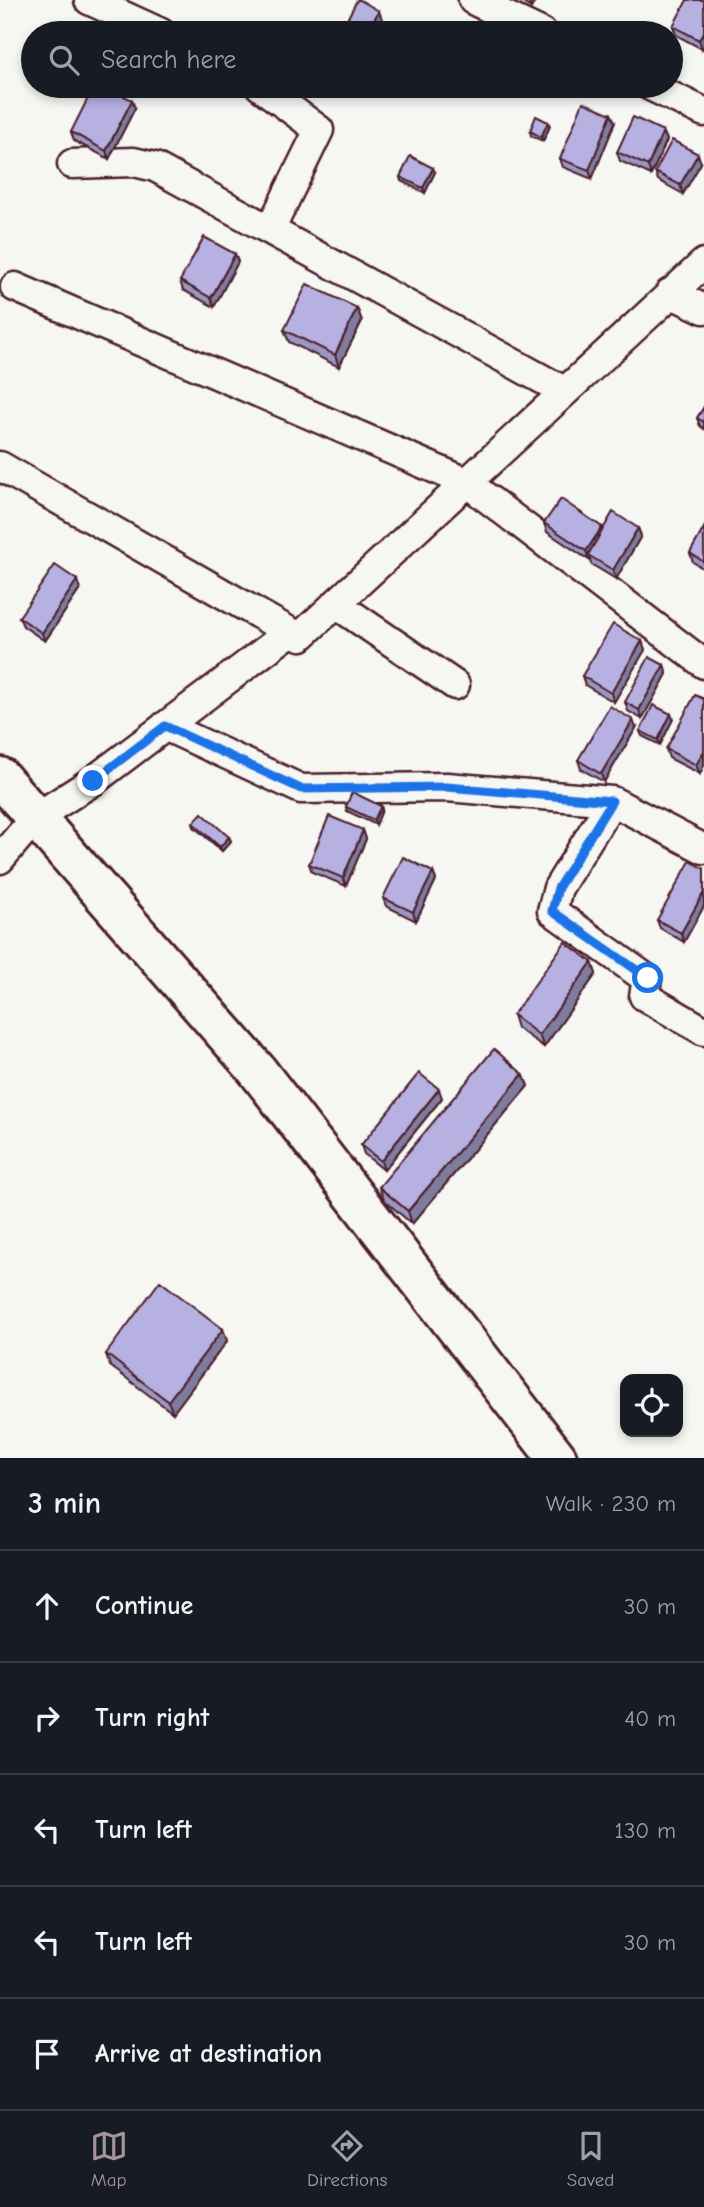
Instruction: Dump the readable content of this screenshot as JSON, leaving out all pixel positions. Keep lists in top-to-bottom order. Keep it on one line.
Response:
{"page":{"search":"Search here","heading":["3 min","Walk · 230 m"],"list":[["Continue","30 m"],["Turn right","40 m"],["Turn left","130 m"],["Turn left","30 m"],"Arrive at destination"],"nav":["Map","Directions","Saved"]}}
